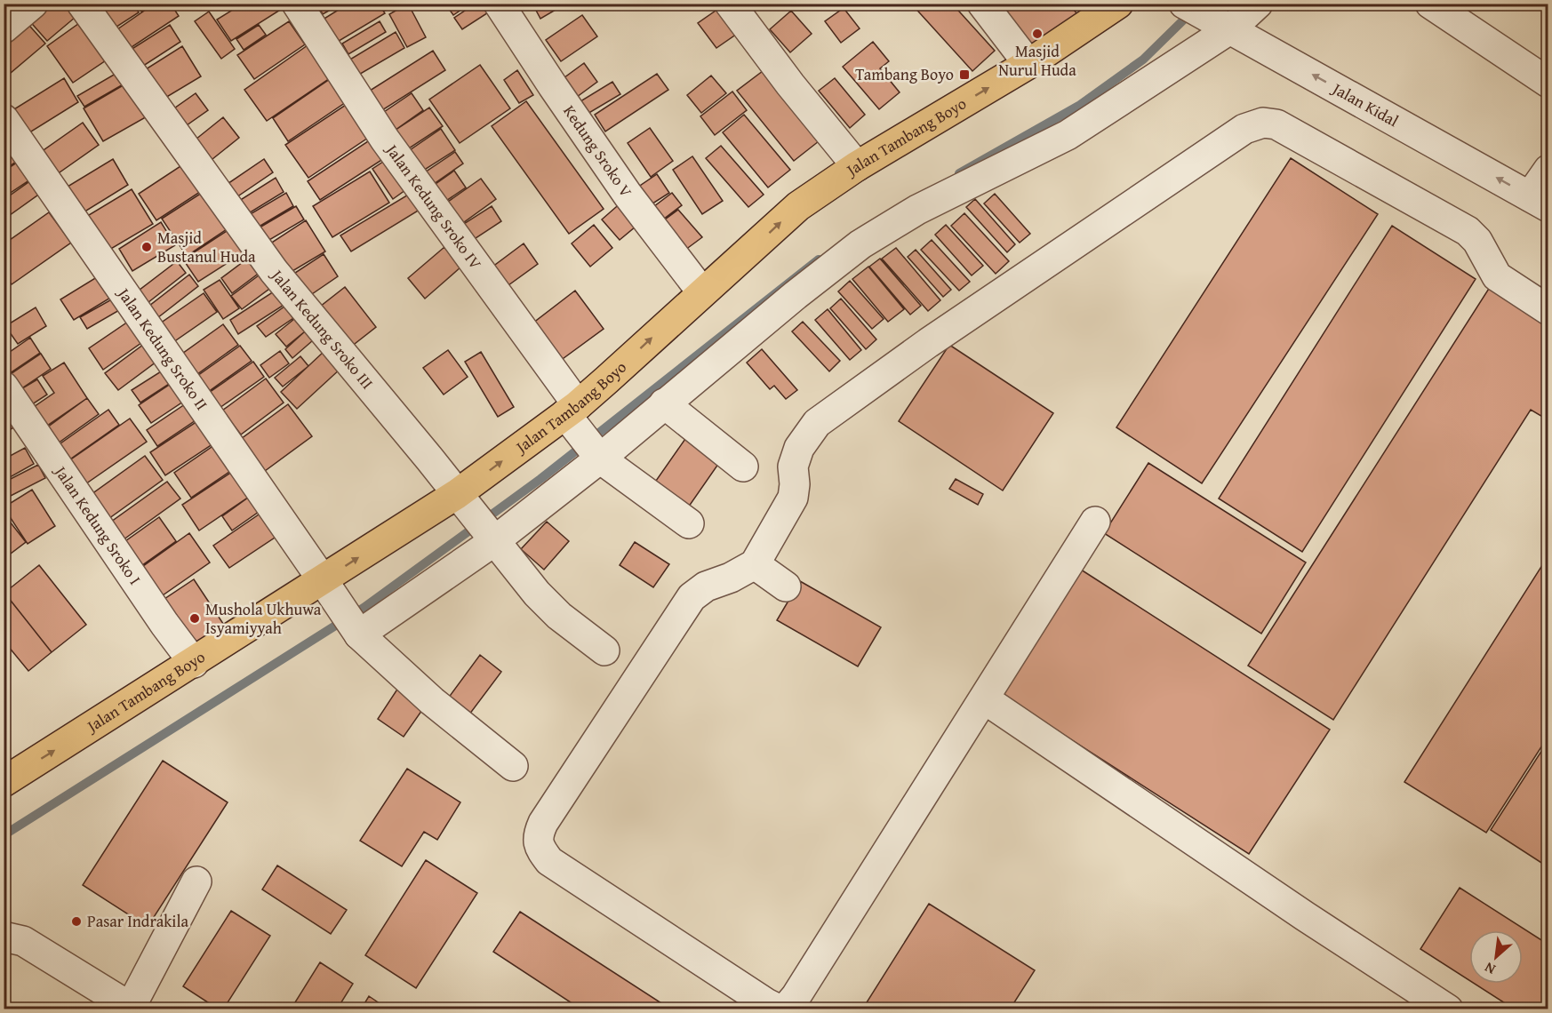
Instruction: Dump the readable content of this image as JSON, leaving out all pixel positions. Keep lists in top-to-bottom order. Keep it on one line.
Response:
{"streets":{"main road":["Jalan Tambang Boyo"],"street":["Jalan Kidal","Kedung Sroko V","Jalan Kedung Sroko IV","Jalan Kedung Sroko III","Jalan Kedung Sroko II","Jalan Kedung Sroko I"]},"crossings":[["Jalan Tambang Boyo","Kedung Sroko V"],["Jalan Tambang Boyo","Jalan Kedung Sroko IV"],["Jalan Tambang Boyo","Jalan Kedung Sroko III"],["Jalan Tambang Boyo","Jalan Kedung Sroko II"],["Jalan Tambang Boyo","Jalan Kedung Sroko I"]],"one_way":["Jalan Tambang Boyo"],"places":{"other":["Masjid Nurul Huda","Masjid Bustanul Huda","Mushola Ukhuwa Isyamiyyah","Pasar Indrakila"],"transit":["Tambang Boyo"]},"north":"bottom left"}
